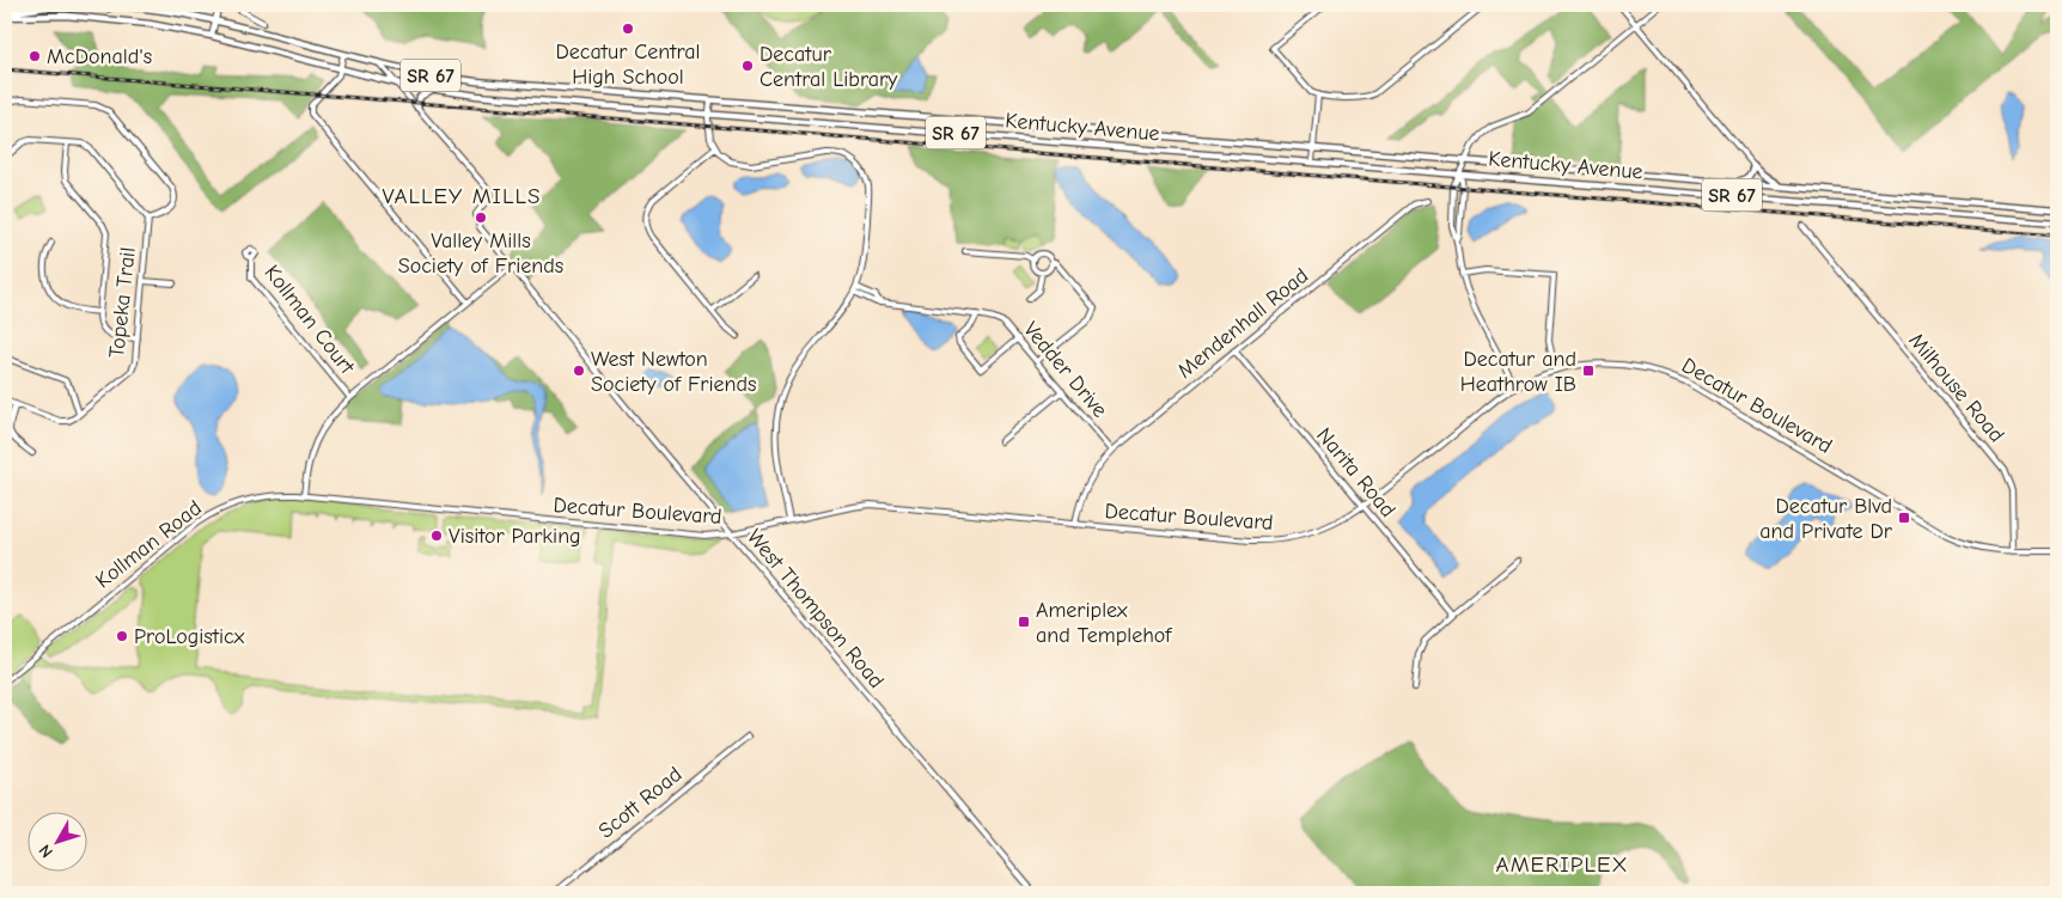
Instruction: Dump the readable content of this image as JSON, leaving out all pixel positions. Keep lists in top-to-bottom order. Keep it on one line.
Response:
{"streets":{"main road":["SR 67","Kentucky Avenue"],"street":["Topeka Trail","Kollman Court","Mendenhall Road","Vedder Drive","Milhouse Road","Decatur Boulevard","Narita Road","Kollman Road","West Thompson Road","Scott Road"]},"crossings":[["Kentucky Avenue","West Thompson Road"],["Mendenhall Road","Vedder Drive"],["Mendenhall Road","Decatur Boulevard"],["Mendenhall Road","Narita Road"],["Milhouse Road","Decatur Boulevard"],["Decatur Boulevard","Narita Road"],["Decatur Boulevard","Kollman Road"],["Decatur Boulevard","West Thompson Road"]],"districts":["VALLEY MILLS","AMERIPLEX"],"places":{"other":["Decatur Central High School","McDonald's","Decatur Central Library","Valley Mills Society of Friends","West Newton Society of Friends","Visitor Parking","ProLogisticx"],"transit":["Decatur and Heathrow IB","Decatur Blvd and Private Dr","Ameriplex and Templehof"]},"north":"bottom left"}
